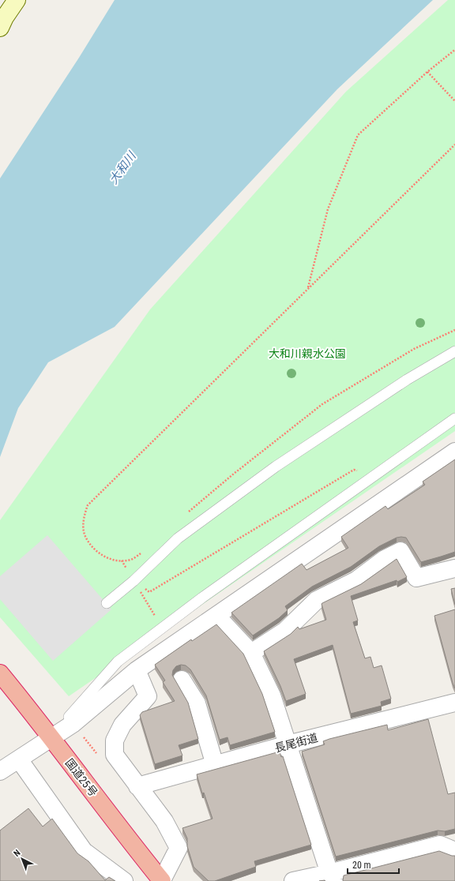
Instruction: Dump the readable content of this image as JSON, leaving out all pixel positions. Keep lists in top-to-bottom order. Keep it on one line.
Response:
{"streets":{"highway":["国道25号"],"street":["長尾街道"]},"water":["大和川"],"parks":["大和川親水公園"],"scale_bar":"20 m","north":"top left"}
